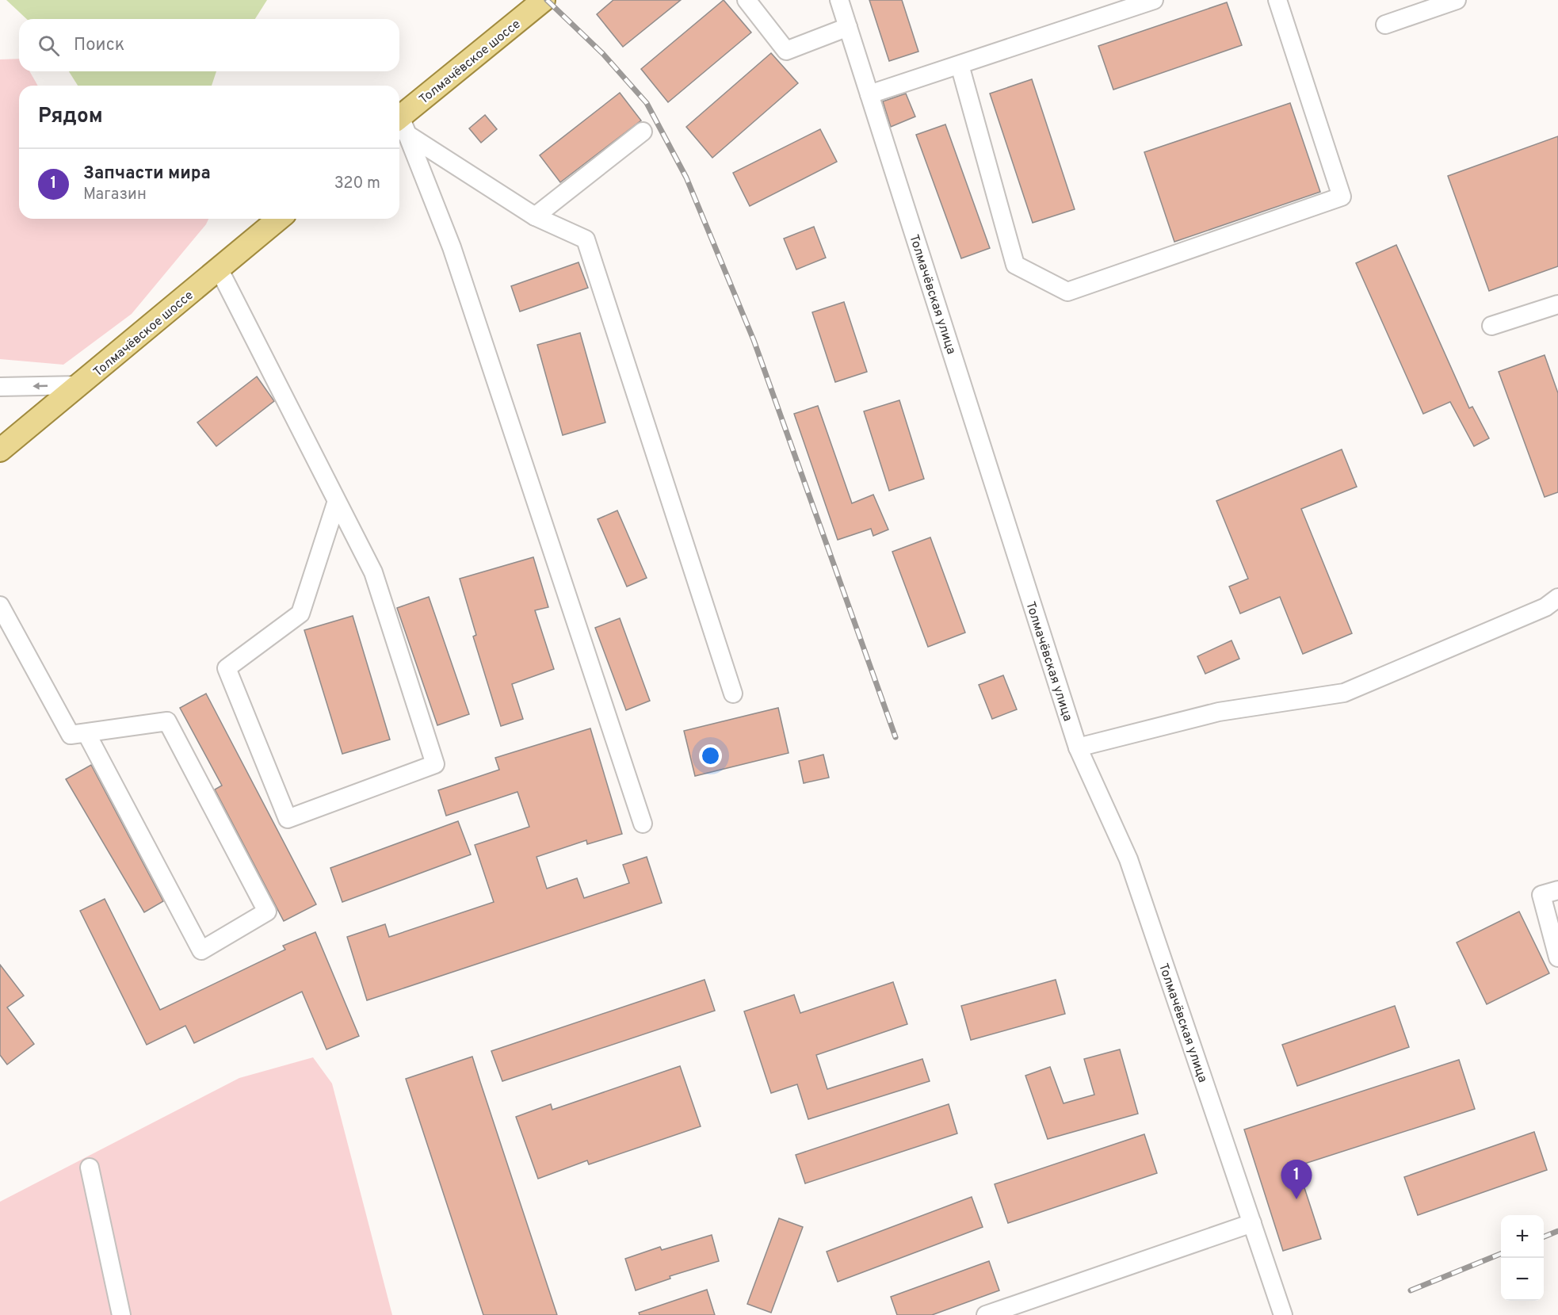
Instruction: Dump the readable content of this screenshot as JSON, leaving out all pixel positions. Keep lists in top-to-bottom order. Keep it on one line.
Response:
{"streets":{"main road":["Толмачёвское шоссе"],"street":["Толмачёвская улица"]},"page":{"search":"Поиск","heading":"Рядом","list":[{"mark":"1","name":"Запчасти мира","note":"Магазин","value":"320 m"}],"pins":"1","map_buttons":["+","−"]}}
